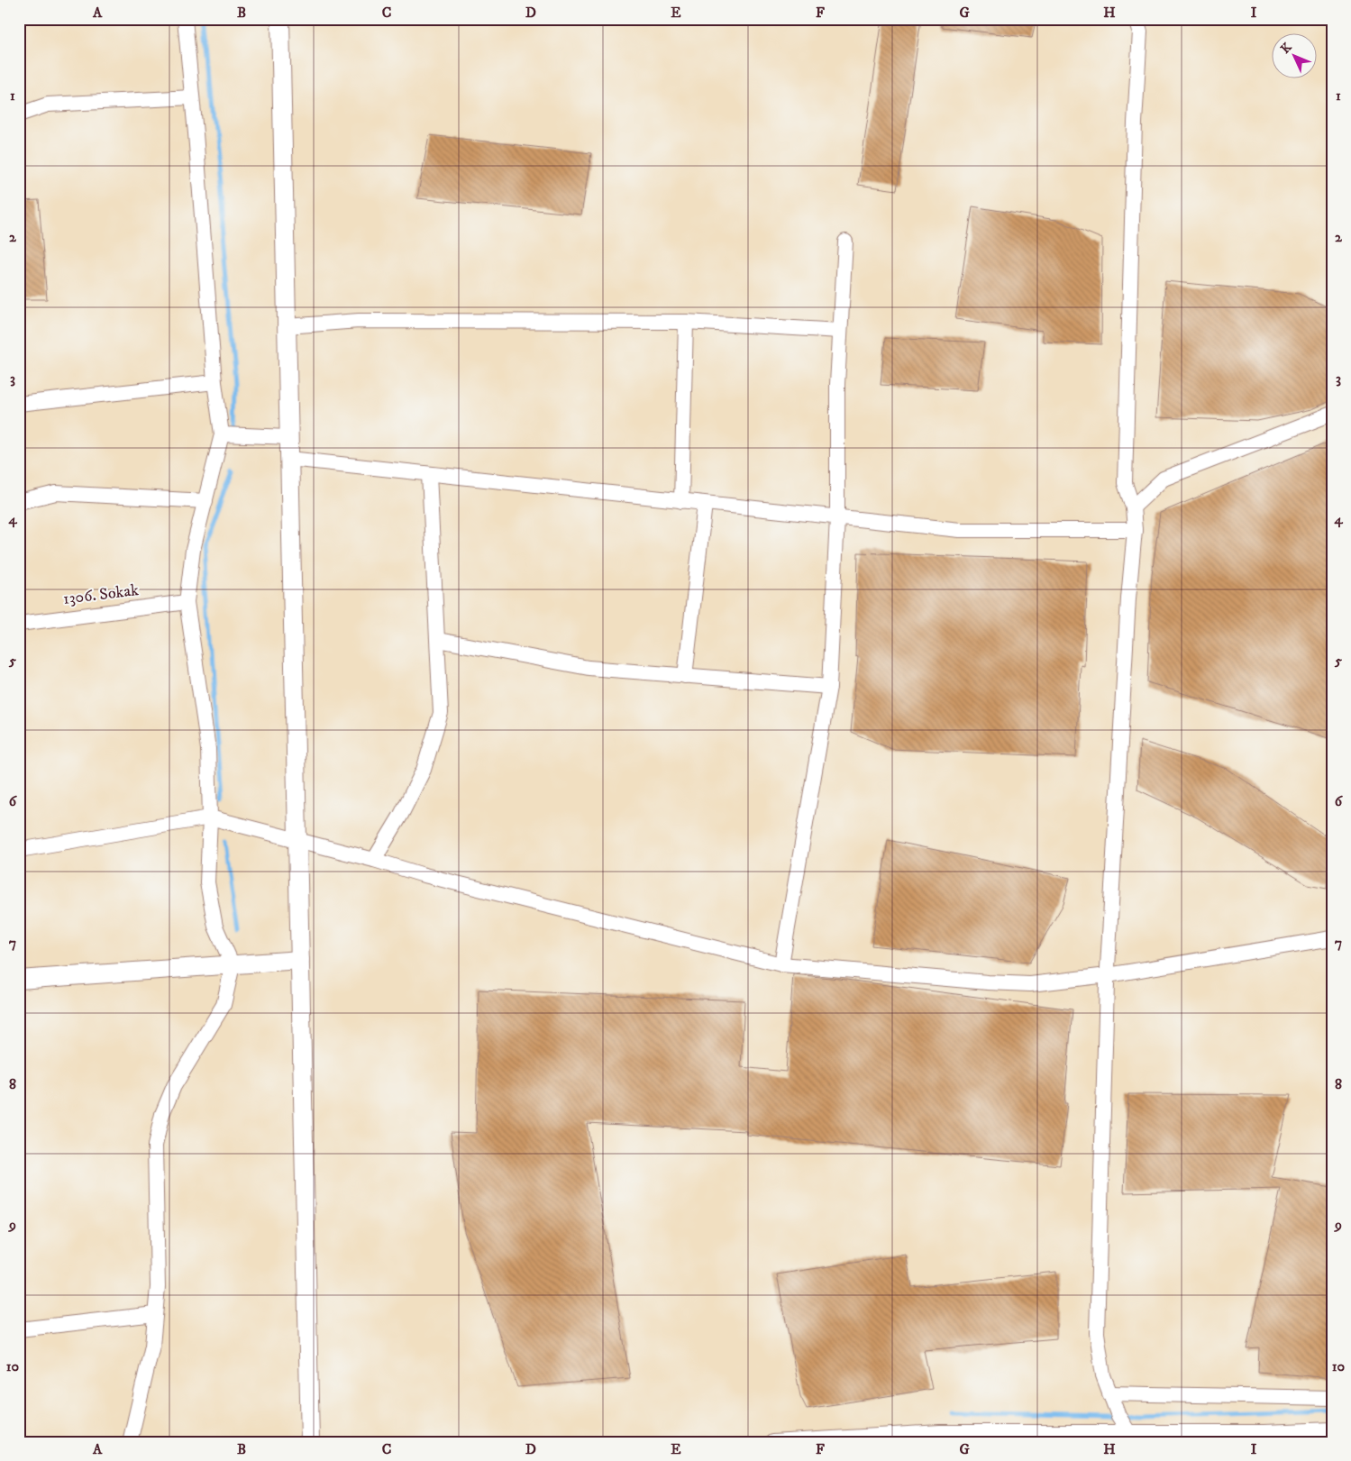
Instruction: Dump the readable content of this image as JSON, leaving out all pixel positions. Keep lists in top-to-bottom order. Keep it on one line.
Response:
{"streets":{"street":["1306. Sokak"]},"north":"top left","grid":{"columns":["A","B","C","D","E","F","G","H","I"],"rows":["1","2","3","4","5","6","7","8","9","10"]}}
